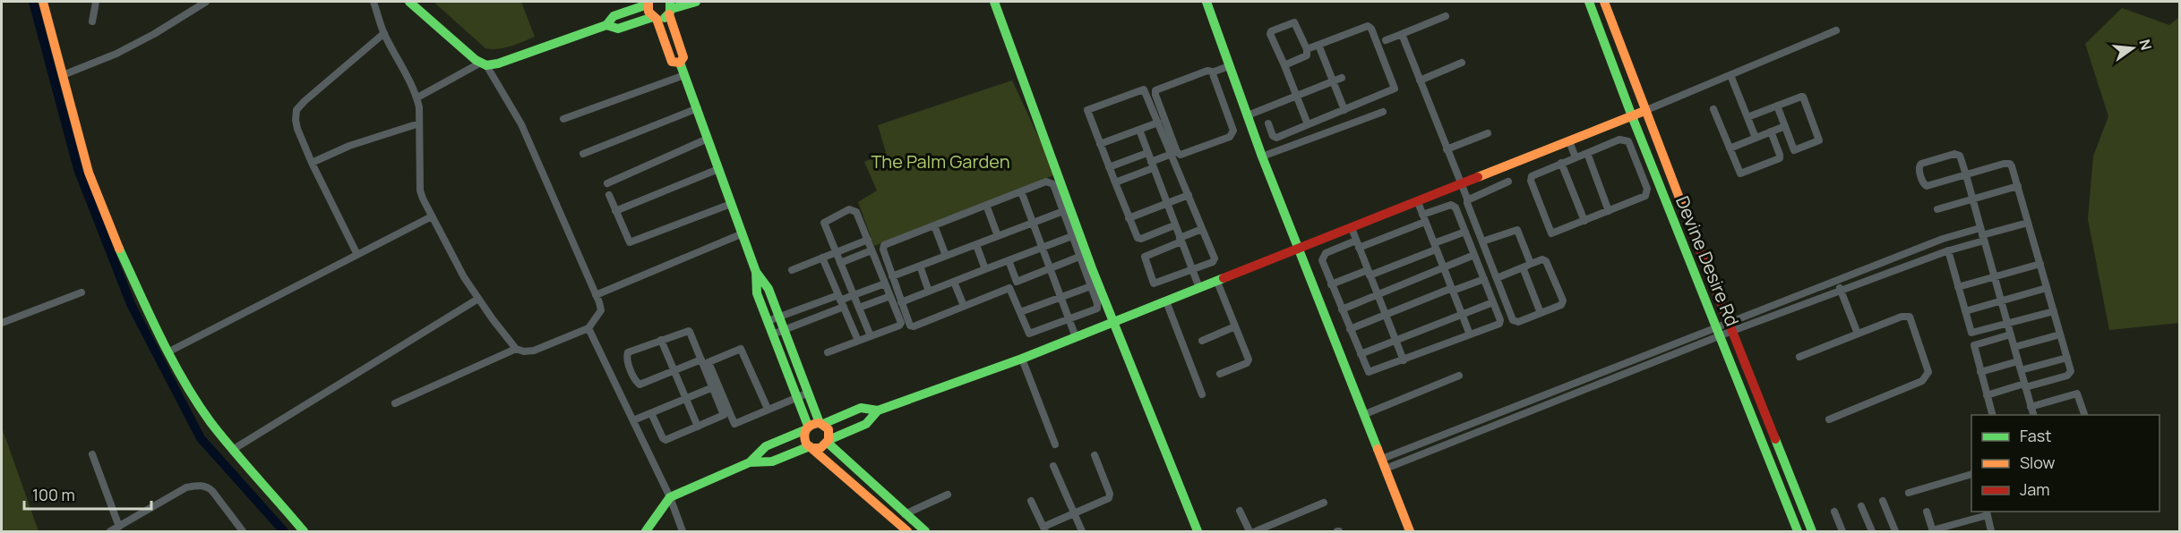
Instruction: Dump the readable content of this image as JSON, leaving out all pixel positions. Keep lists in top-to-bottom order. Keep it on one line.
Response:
{"streets":{"street":["Devine Desire Rd"]},"parks":["The Palm Garden"],"legend":["Fast","Slow","Jam"],"scale_bar":"100 m","north":"right"}
